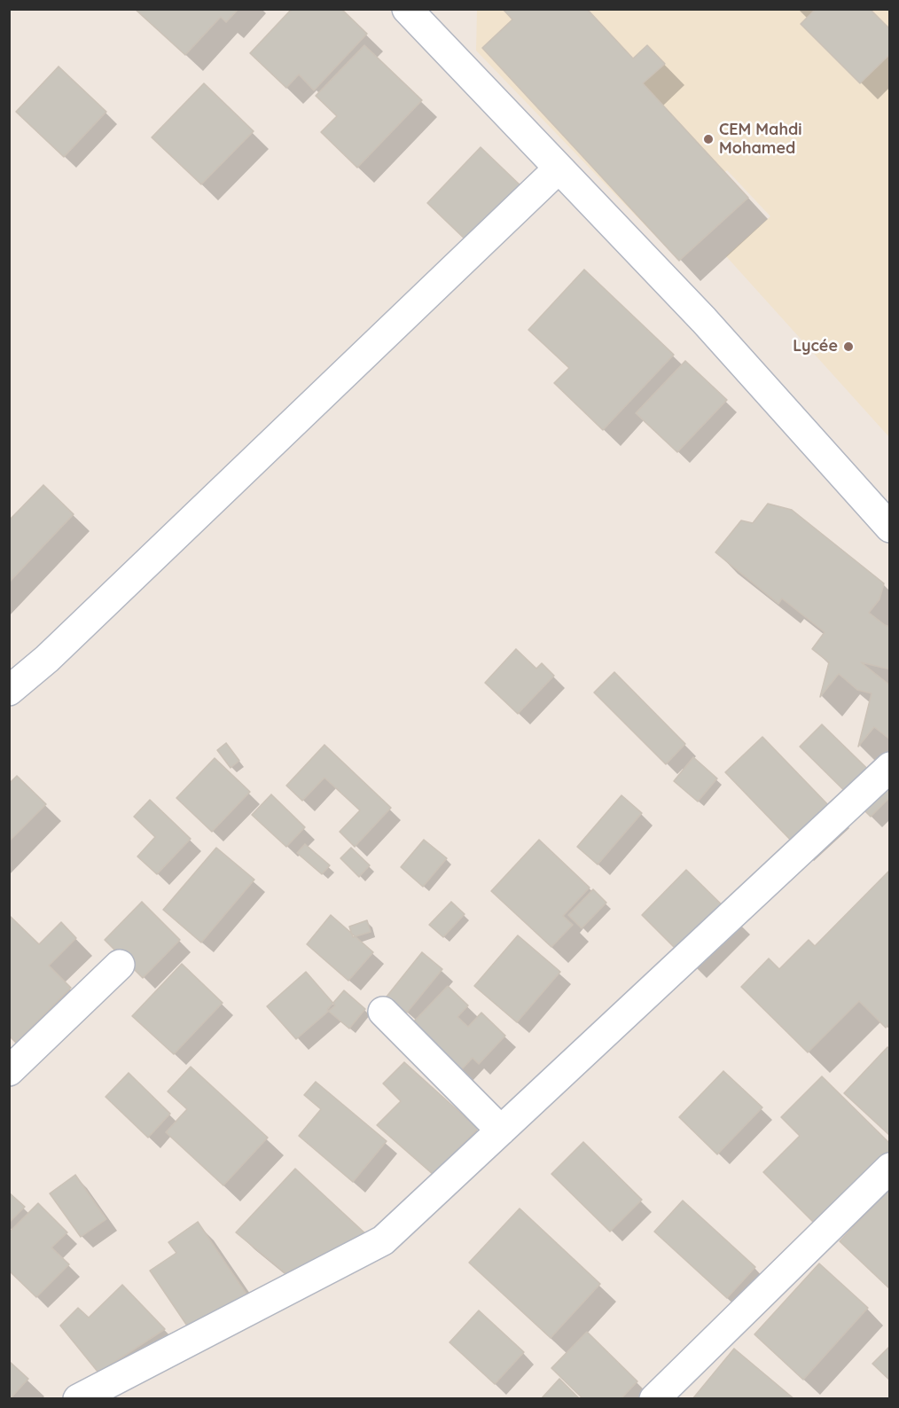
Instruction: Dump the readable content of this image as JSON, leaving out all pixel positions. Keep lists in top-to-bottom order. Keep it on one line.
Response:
{"places":["CEM Mahdi Mohamed","Lycée"]}
